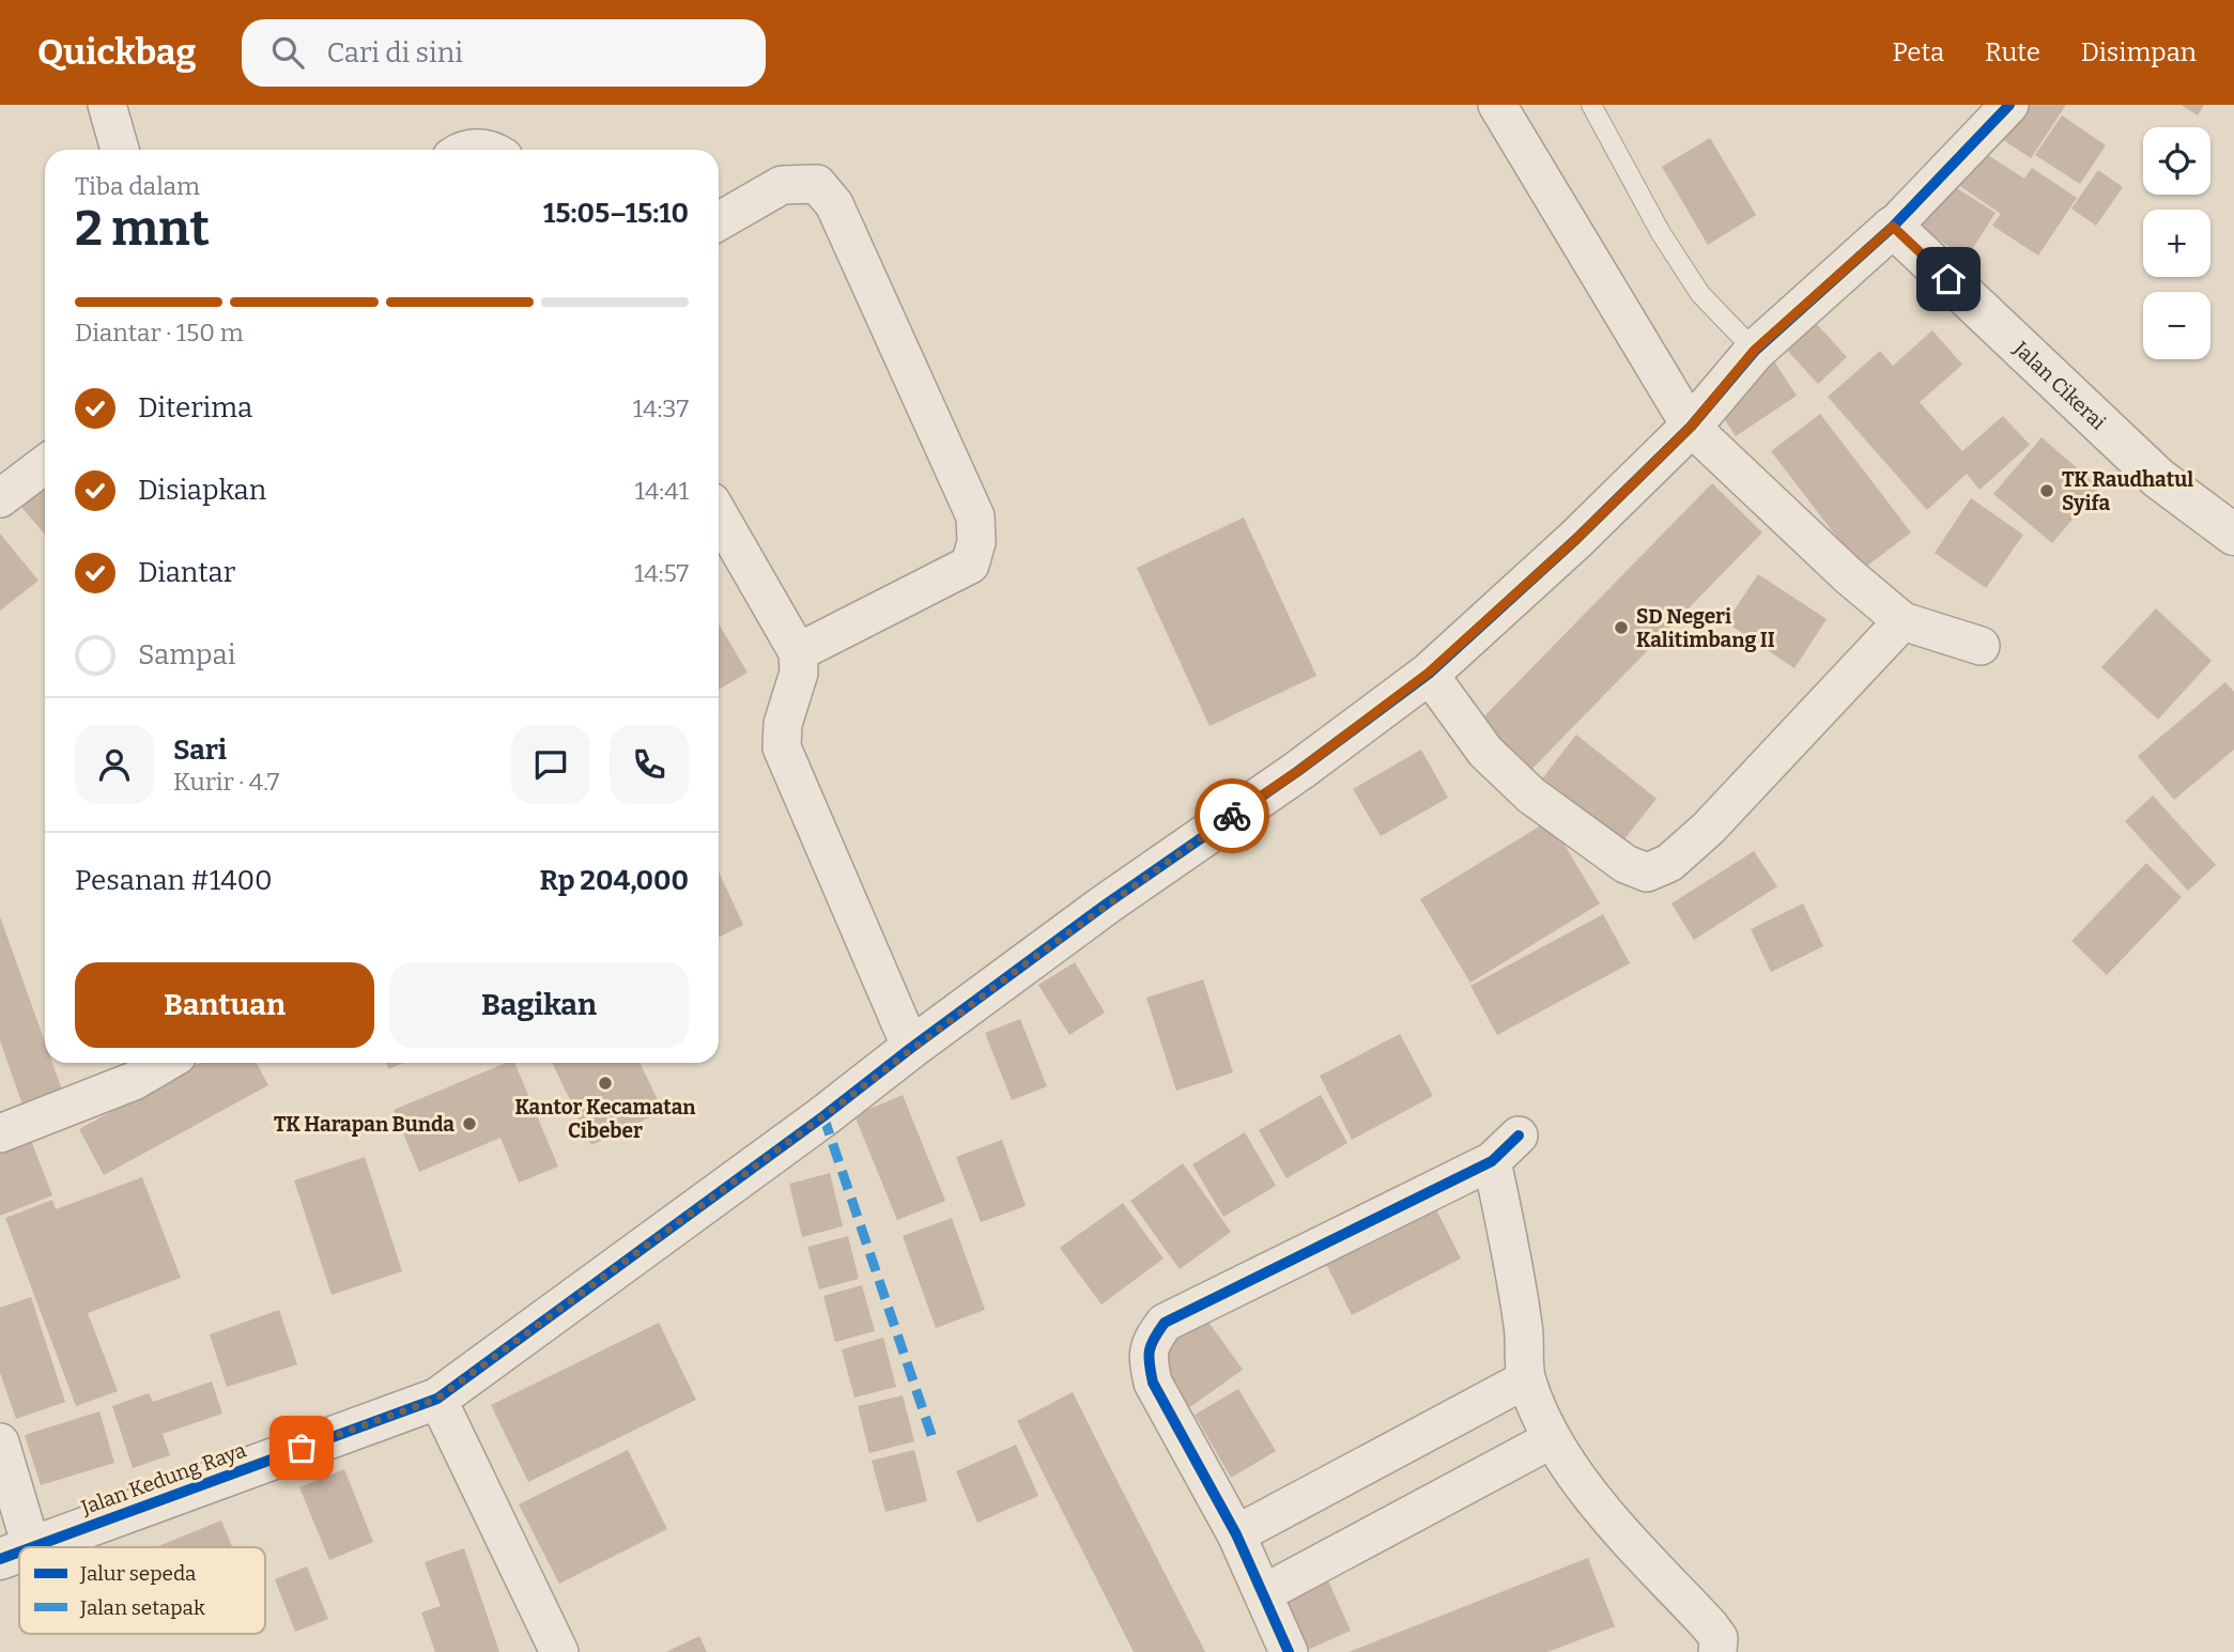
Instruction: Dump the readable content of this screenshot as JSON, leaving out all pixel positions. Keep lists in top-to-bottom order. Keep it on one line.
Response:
{"streets":{"street":["Jalan Cikerai","Jalan Kedung Raya"]},"crossings":[["Jalan Cikerai","Jalan Kedung Raya"]],"places":["TK Raudhatul Syifa","SD Negeri Kalitimbang II","Kantor Kecamatan Cibeber","TK Harapan Bunda"],"legend":["Jalur sepeda","Jalan setapak"],"page":{"header":"Quickbag","search":"Cari di sini","nav":["Peta","Rute","Disimpan"],"map_buttons":["+","−"],"heading":["2 mnt","Tiba dalam","15:05–15:10"],"panel":["Sari","Kurir · 4.7","Pesanan #1400","Rp 204,000"],"bar":"Diantar · 150 m","list":[["Diterima","14:37"],["Disiapkan","14:41"],["Diantar","14:57"],"Sampai"],"buttons":["Bantuan","Bagikan"]}}
